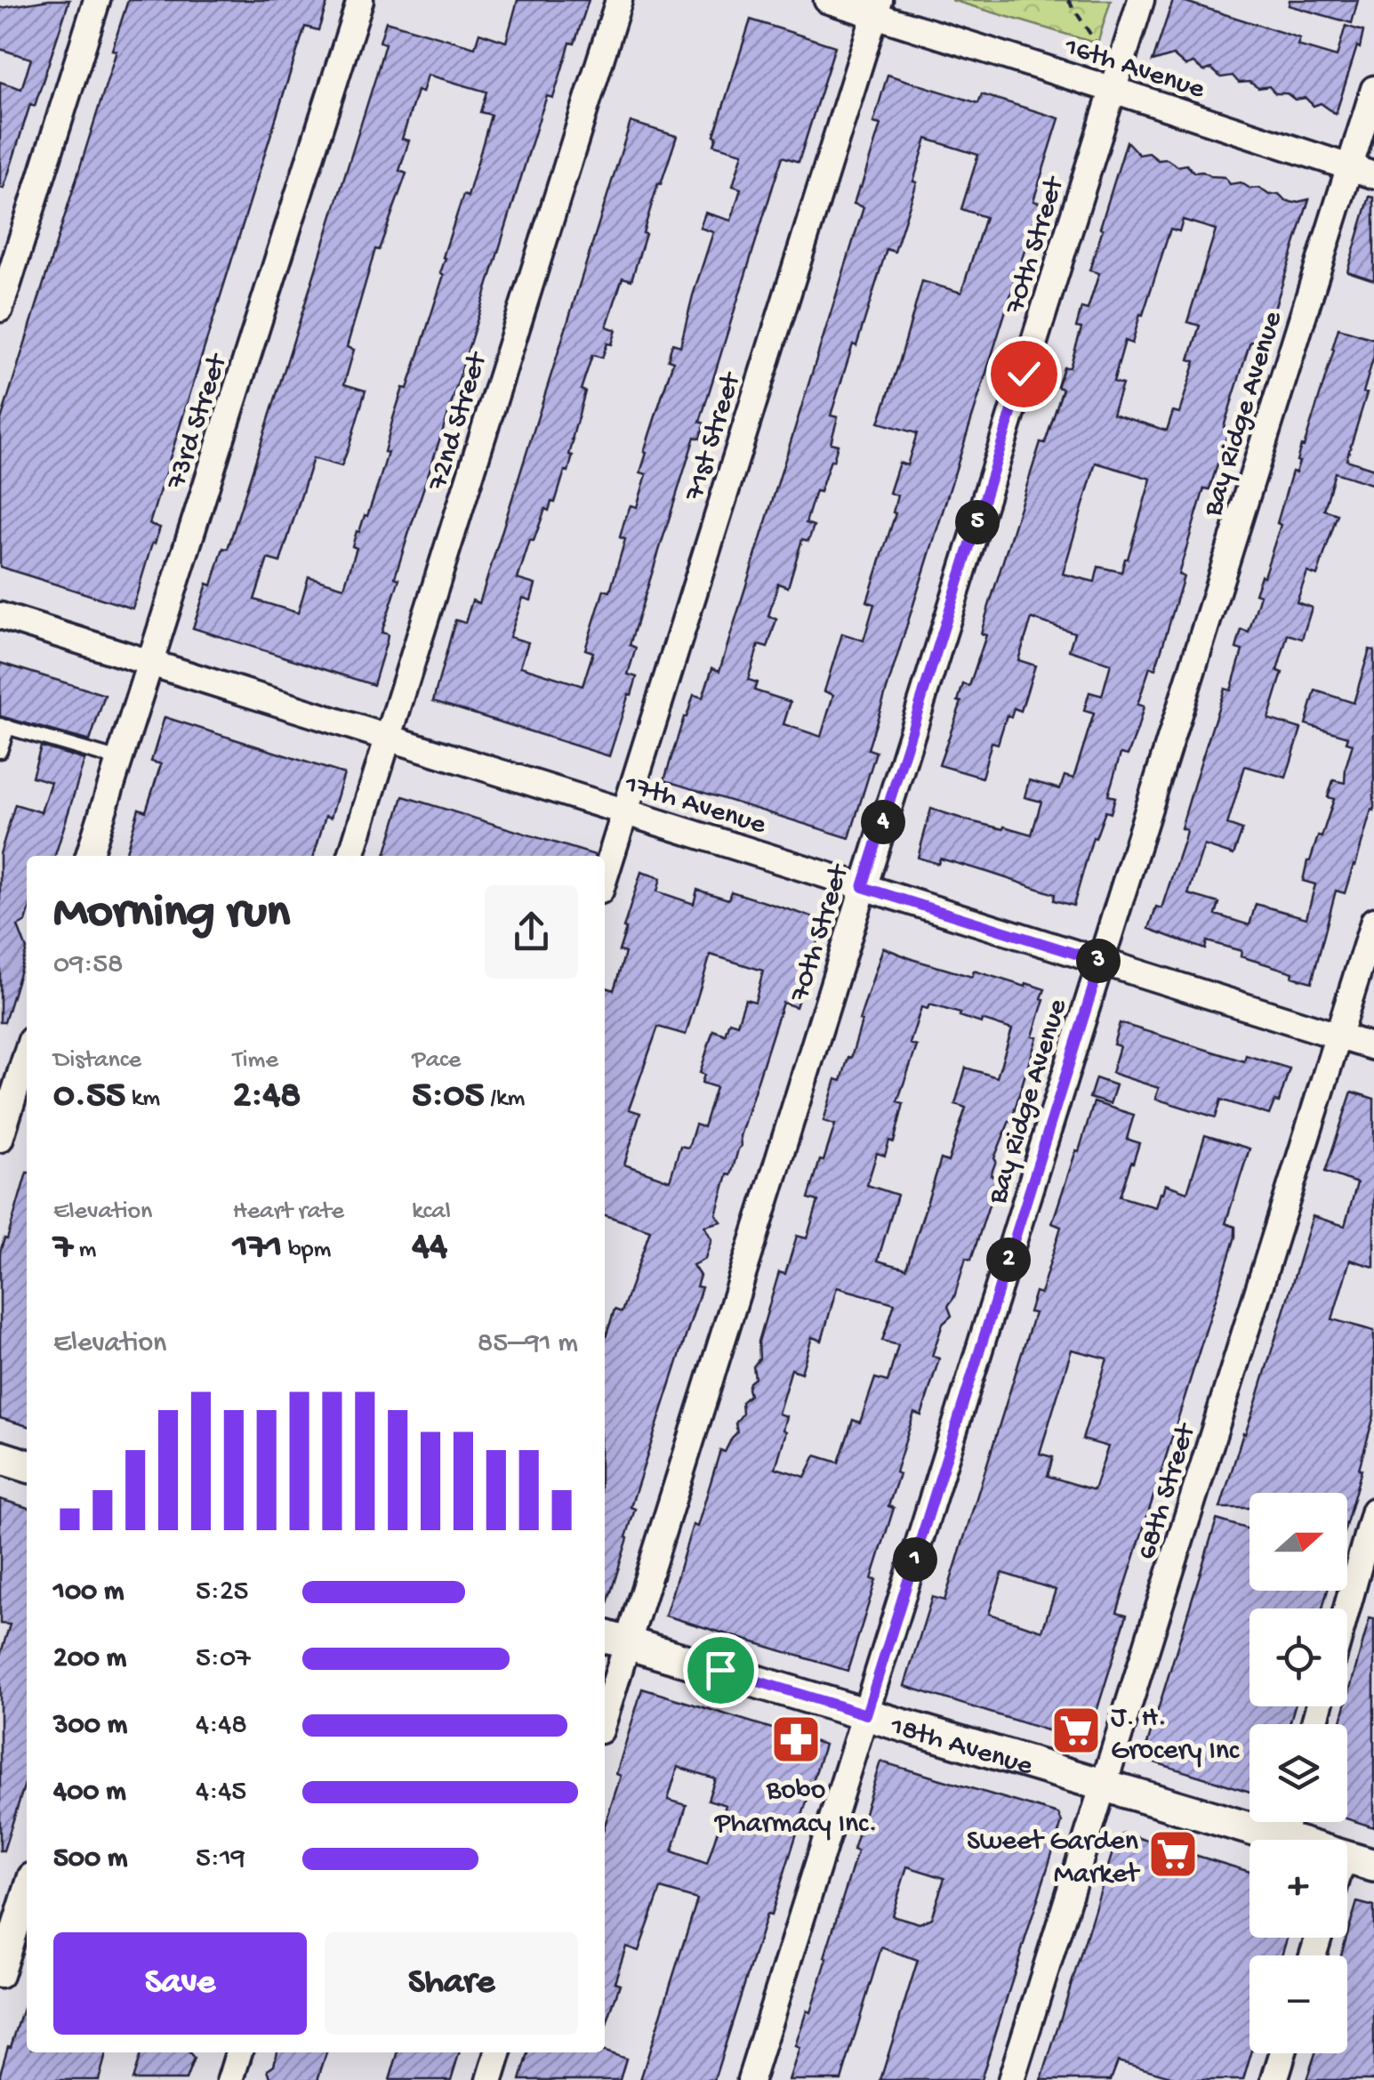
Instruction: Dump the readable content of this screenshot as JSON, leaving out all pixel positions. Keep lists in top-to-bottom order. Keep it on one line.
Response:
{"streets":{"street":["16th Avenue","70th Street","Bay Ridge Avenue","73rd Street","72nd Street","71st Street","17th Avenue","68th Street","18th Avenue"]},"crossings":[["16th Avenue","70th Street"],["16th Avenue","Bay Ridge Avenue"],["16th Avenue","71st Street"],["70th Street","17th Avenue"],["70th Street","18th Avenue"],["Bay Ridge Avenue","17th Avenue"],["Bay Ridge Avenue","18th Avenue"],["73rd Street","17th Avenue"],["72nd Street","17th Avenue"],["71st Street","17th Avenue"],["17th Avenue","68th Street"],["68th Street","18th Avenue"]],"places":{"supermarket":["J. H. Grocery Inc","Sweet Garden Market"],"pharmacy":["Bobo Pharmacy Inc."]},"north":"right","page":{"pins":["5","4","3","2","1"],"heading":["Morning run","09:58"],"stats":[["Distance","0.55 km"],["Time","2:48"],["Pace","5:05 /km"],["Elevation","7 m"],["Heart rate","171 bpm"],["kcal","44"]],"chart":["Elevation","85–91 m"],"map_buttons":["+","−"],"list":[{"name":"100 m","note":"5:25"},{"name":"200 m","note":"5:07"},{"name":"300 m","note":"4:48"},{"name":"400 m","note":"4:45"},{"name":"500 m","note":"5:19"}],"buttons":["Save","Share"]}}
